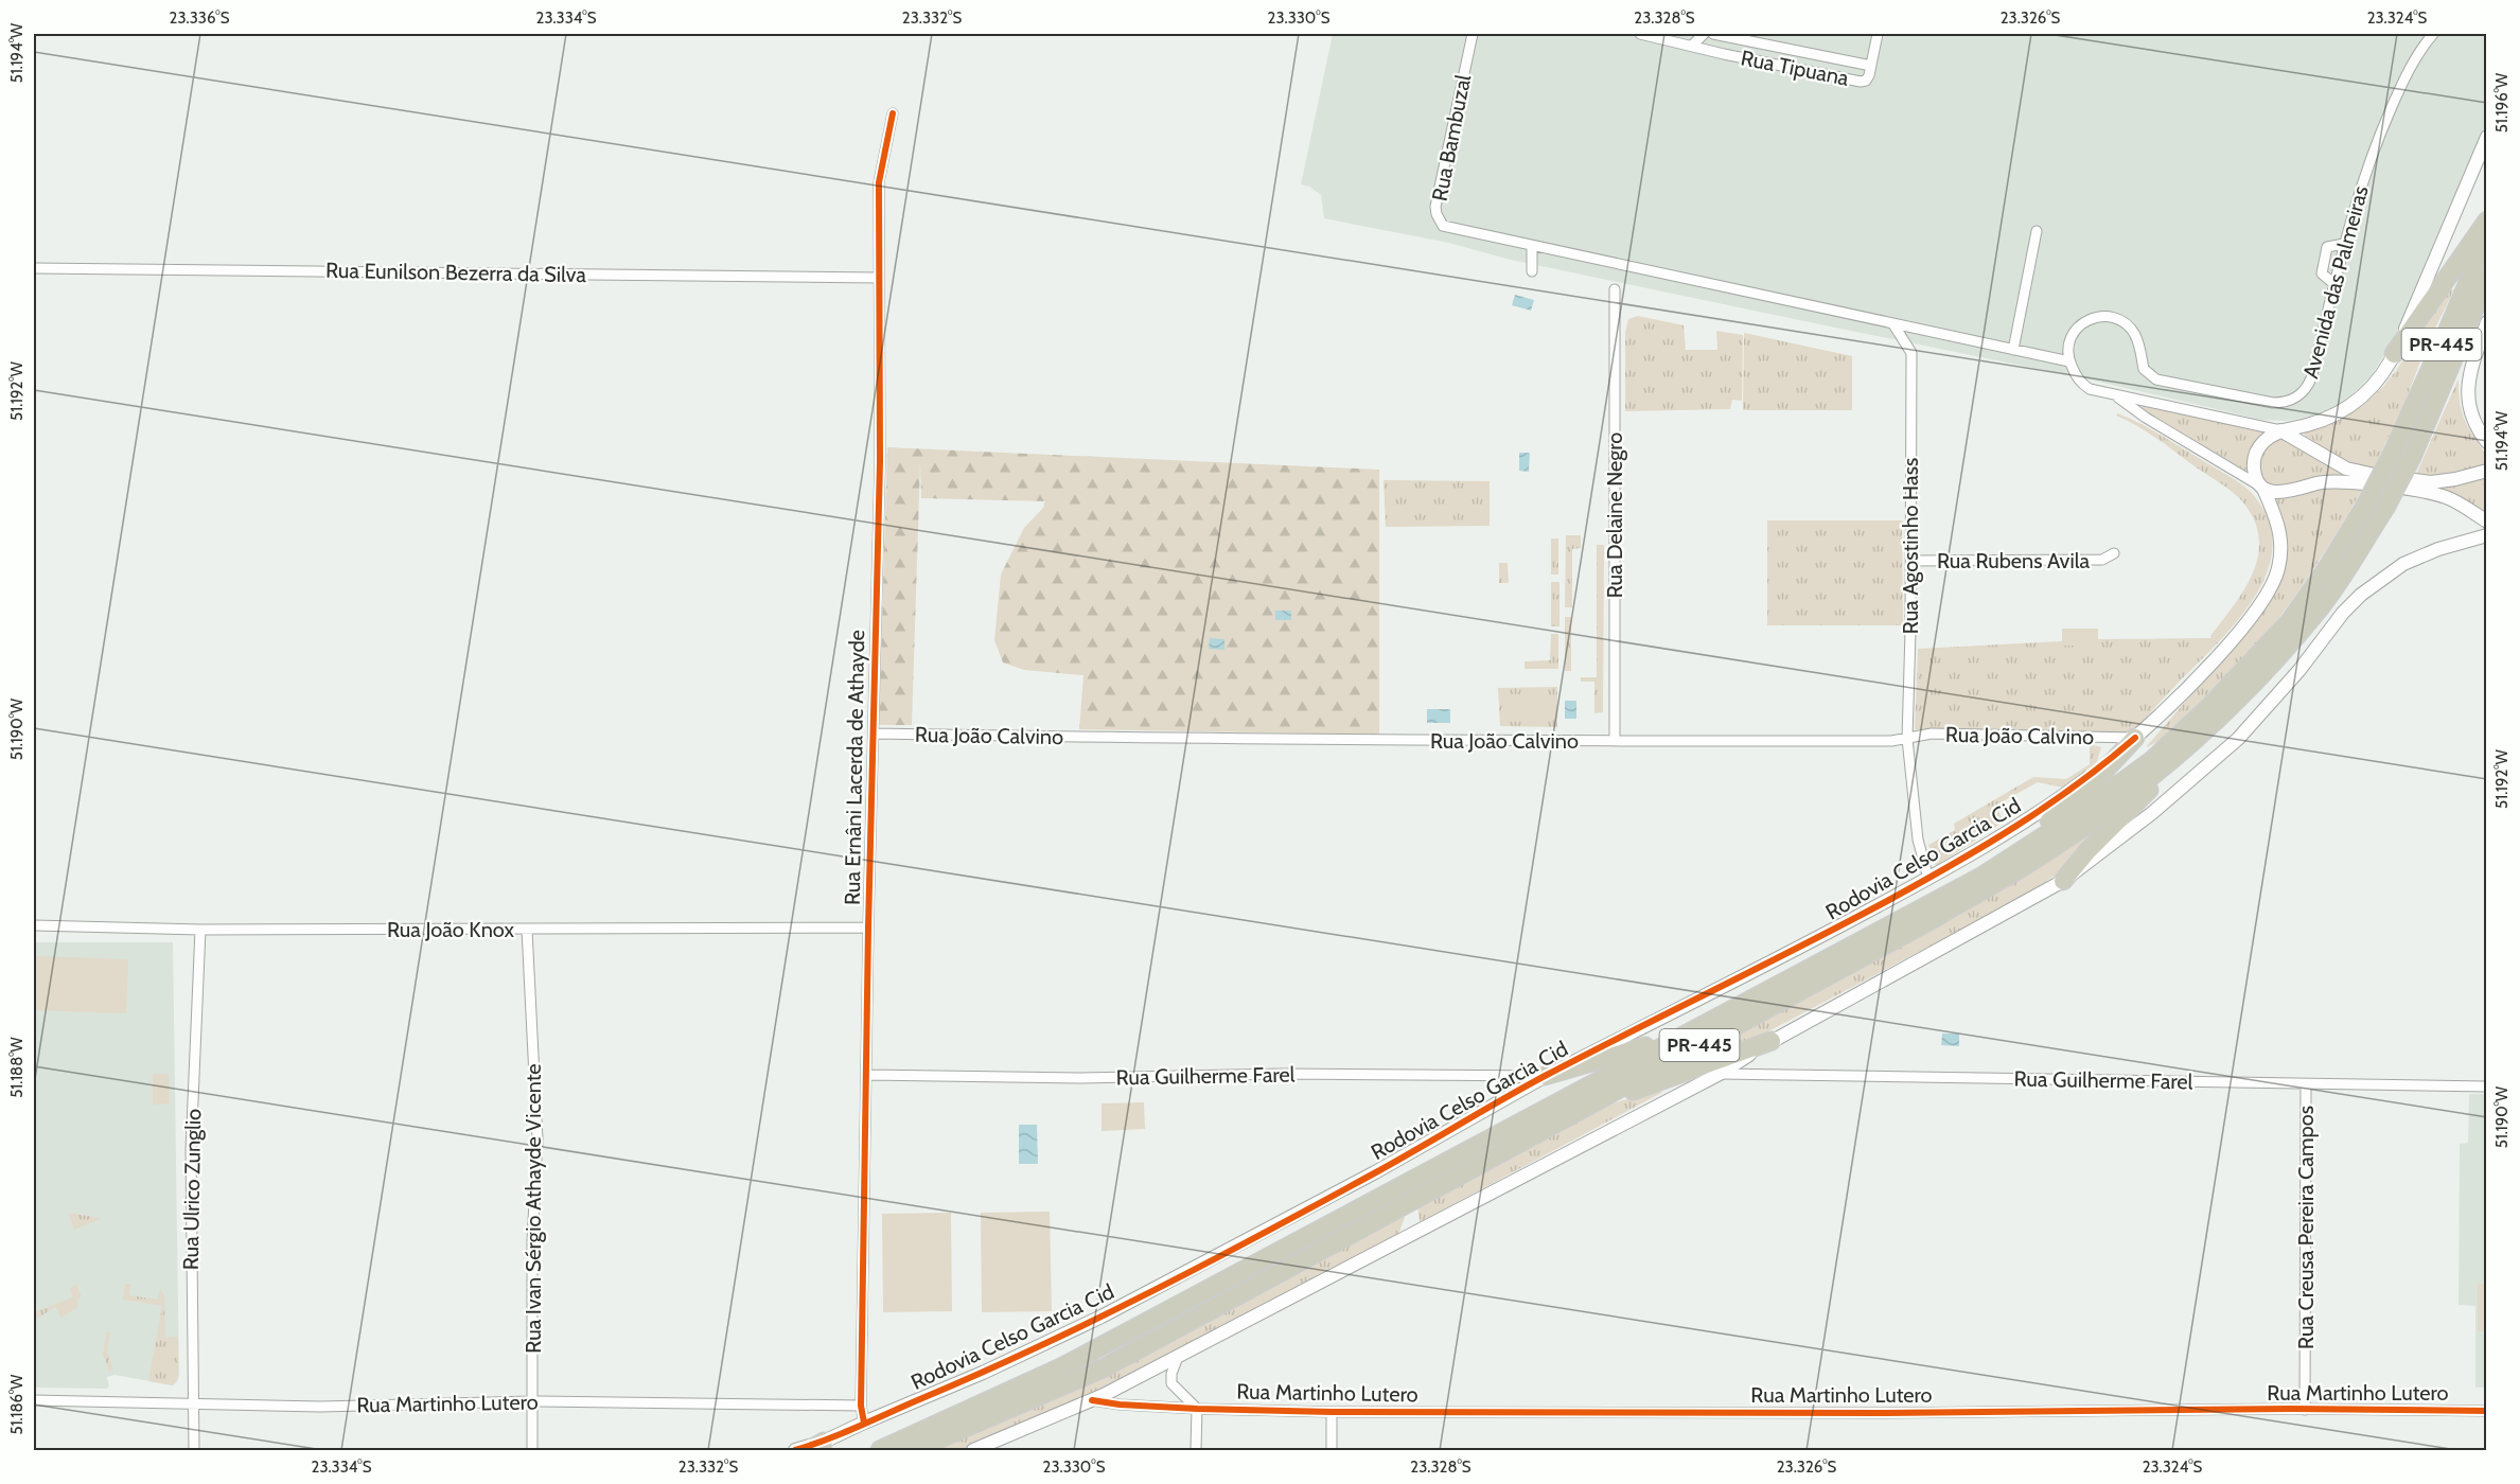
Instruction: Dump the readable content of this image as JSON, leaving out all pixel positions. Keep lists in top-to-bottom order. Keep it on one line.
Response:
{"streets":{"highway":["PR-445","Rodovia Celso Garcia Cid"],"street":["Rua Tipuana","Rua Bambuzal","Rua Eunilson Bezerra da Silva","Avenida das Palmeiras","Rua Delaine Negro","Rua Agostinho Hass","Rua Rubens Avila","Rua João Calvino","Rua Ernâni Lacerda de Athayde","Rua João Knox","Rua Guilherme Farel","Rua Ulrico Zunglio","Rua Ivan Sérgio Athayde Vicente","Rua Creusa Pereira Campos","Rua Martinho Lutero"]},"crossings":[["Rua Bambuzal","Avenida das Palmeiras"],["Rua Bambuzal","Rua Agostinho Hass"],["Rua Eunilson Bezerra da Silva","Rua Ernâni Lacerda de Athayde"],["PR-445","Rua Guilherme Farel"],["PR-445","Rua Martinho Lutero"],["Rua Delaine Negro","Rua João Calvino"],["Rua Agostinho Hass","Rua Rubens Avila"],["Rua Agostinho Hass","Rua João Calvino"],["Rua Agostinho Hass","Rodovia Celso Garcia Cid"],["Rua João Calvino","Rua Ernâni Lacerda de Athayde"],["Rua João Calvino","Rodovia Celso Garcia Cid"],["Rua Ernâni Lacerda de Athayde","Rodovia Celso Garcia Cid"],["Rua Ernâni Lacerda de Athayde","Rua João Knox"],["Rua Ernâni Lacerda de Athayde","Rua Guilherme Farel"],["Rua Ernâni Lacerda de Athayde","Rua Martinho Lutero"],["Rodovia Celso Garcia Cid","Rua Guilherme Farel"],["Rua João Knox","Rua Ulrico Zunglio"],["Rua João Knox","Rua Ivan Sérgio Athayde Vicente"],["Rua Guilherme Farel","Rua Creusa Pereira Campos"],["Rua Ulrico Zunglio","Rua Martinho Lutero"],["Rua Ivan Sérgio Athayde Vicente","Rua Martinho Lutero"],["Rua Creusa Pereira Campos","Rua Martinho Lutero"]],"coordinates":["23.336°S","23.334°S","23.332°S","23.330°S","23.328°S","23.326°S","23.324°S","51.194°W","51.196°W","51.192°W","51.190°W","51.188°W","51.186°W"]}
